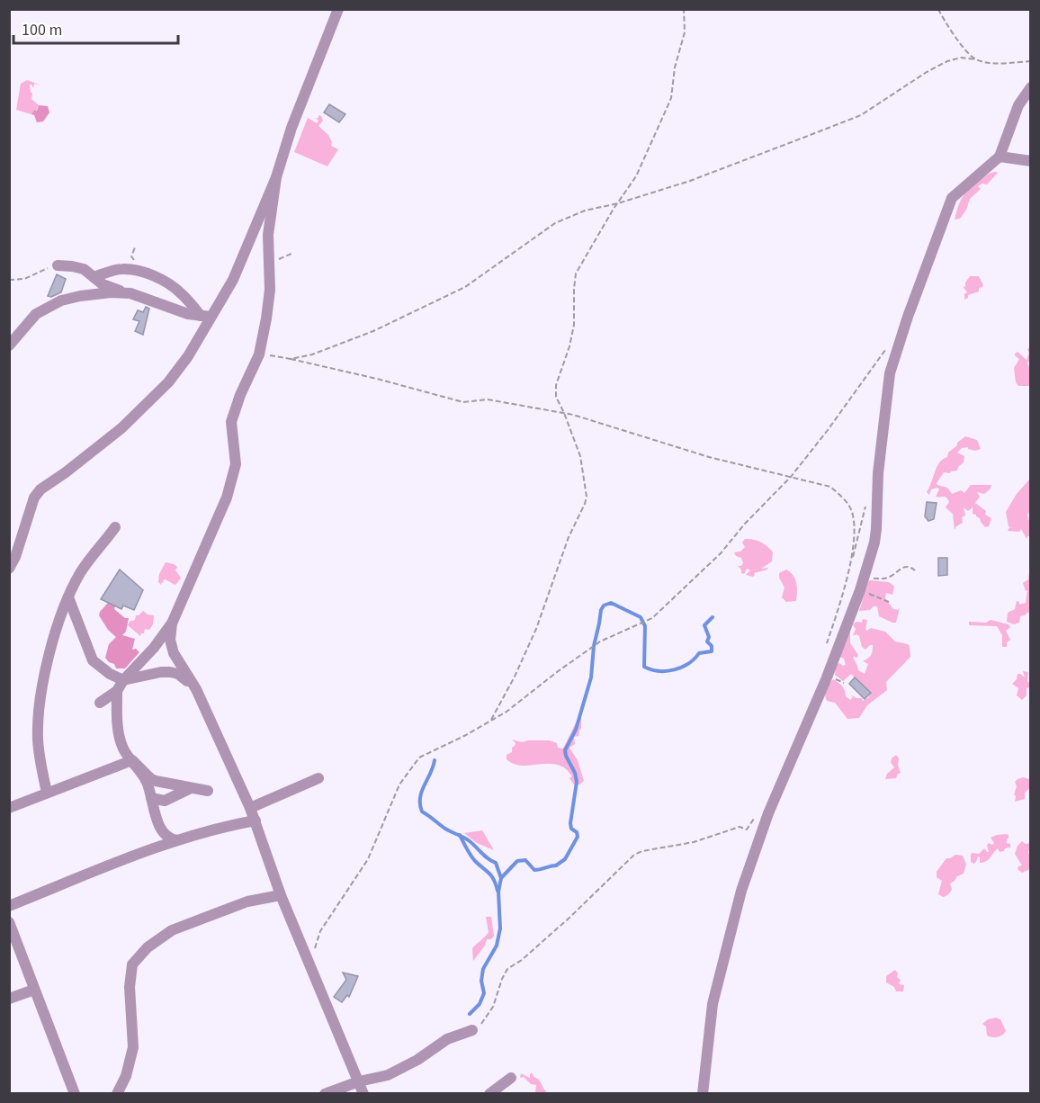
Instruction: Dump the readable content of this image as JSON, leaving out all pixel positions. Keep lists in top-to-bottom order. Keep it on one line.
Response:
{"scale_bar":"100 m"}
